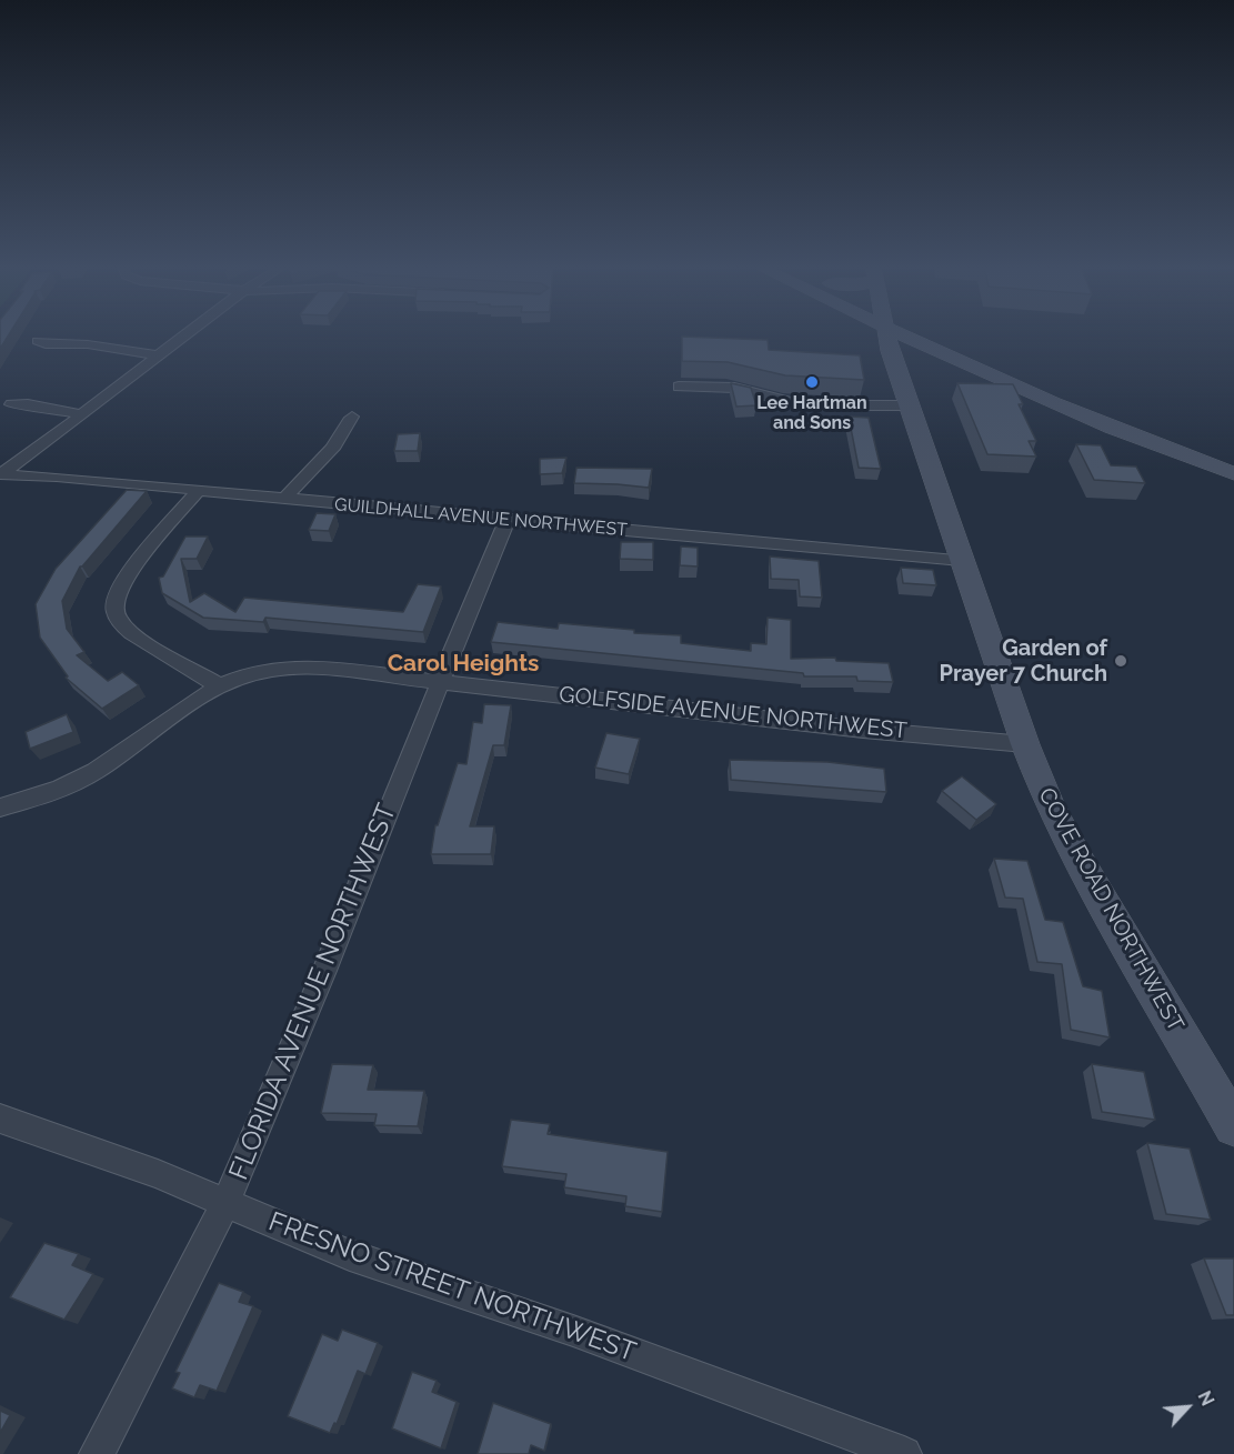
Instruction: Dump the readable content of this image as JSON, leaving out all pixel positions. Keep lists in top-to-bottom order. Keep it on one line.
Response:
{"streets":{"main road":["COVE ROAD NORTHWEST"],"street":["GUILDHALL AVENUE NORTHWEST","GOLFSIDE AVENUE NORTHWEST","FLORIDA AVENUE NORTHWEST","FRESNO STREET NORTHWEST"]},"crossings":[["GUILDHALL AVENUE NORTHWEST","COVE ROAD NORTHWEST"],["GUILDHALL AVENUE NORTHWEST","FLORIDA AVENUE NORTHWEST"],["GOLFSIDE AVENUE NORTHWEST","COVE ROAD NORTHWEST"],["GOLFSIDE AVENUE NORTHWEST","FLORIDA AVENUE NORTHWEST"],["FLORIDA AVENUE NORTHWEST","FRESNO STREET NORTHWEST"]],"districts":["Carol Heights"],"places":["Lee Hartman and Sons","Garden of Prayer 7 Church"],"north":"top right"}
